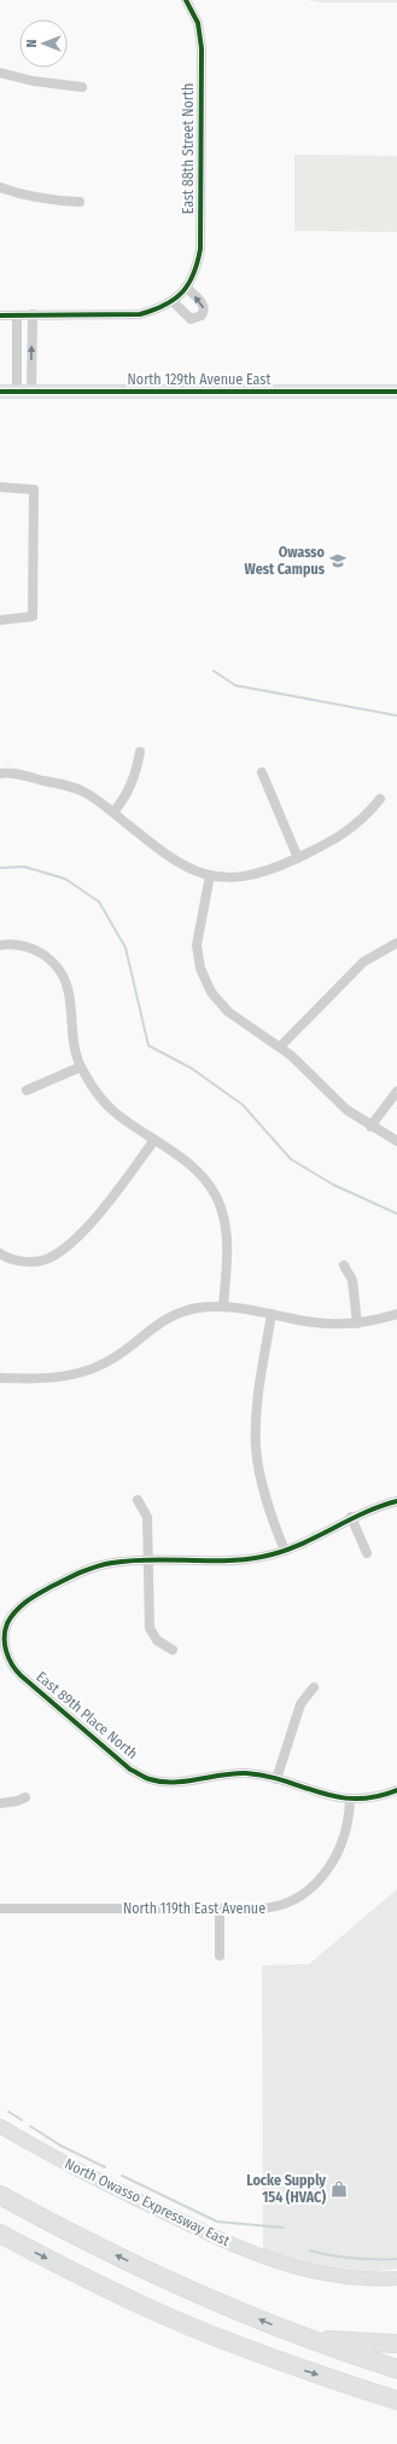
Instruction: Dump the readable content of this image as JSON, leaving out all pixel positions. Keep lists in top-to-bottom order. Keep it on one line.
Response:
{"streets":{"street":["East 88th Street North","North 129th Avenue East","East 89th Place North","North 119th East Avenue","North Owasso Expressway East"]},"crossings":[["East 89th Place North","North 119th East Avenue"]],"places":{"school or university":["Owasso West Campus"],"shop":["Locke Supply 154 (HVAC)"]},"north":"left"}
